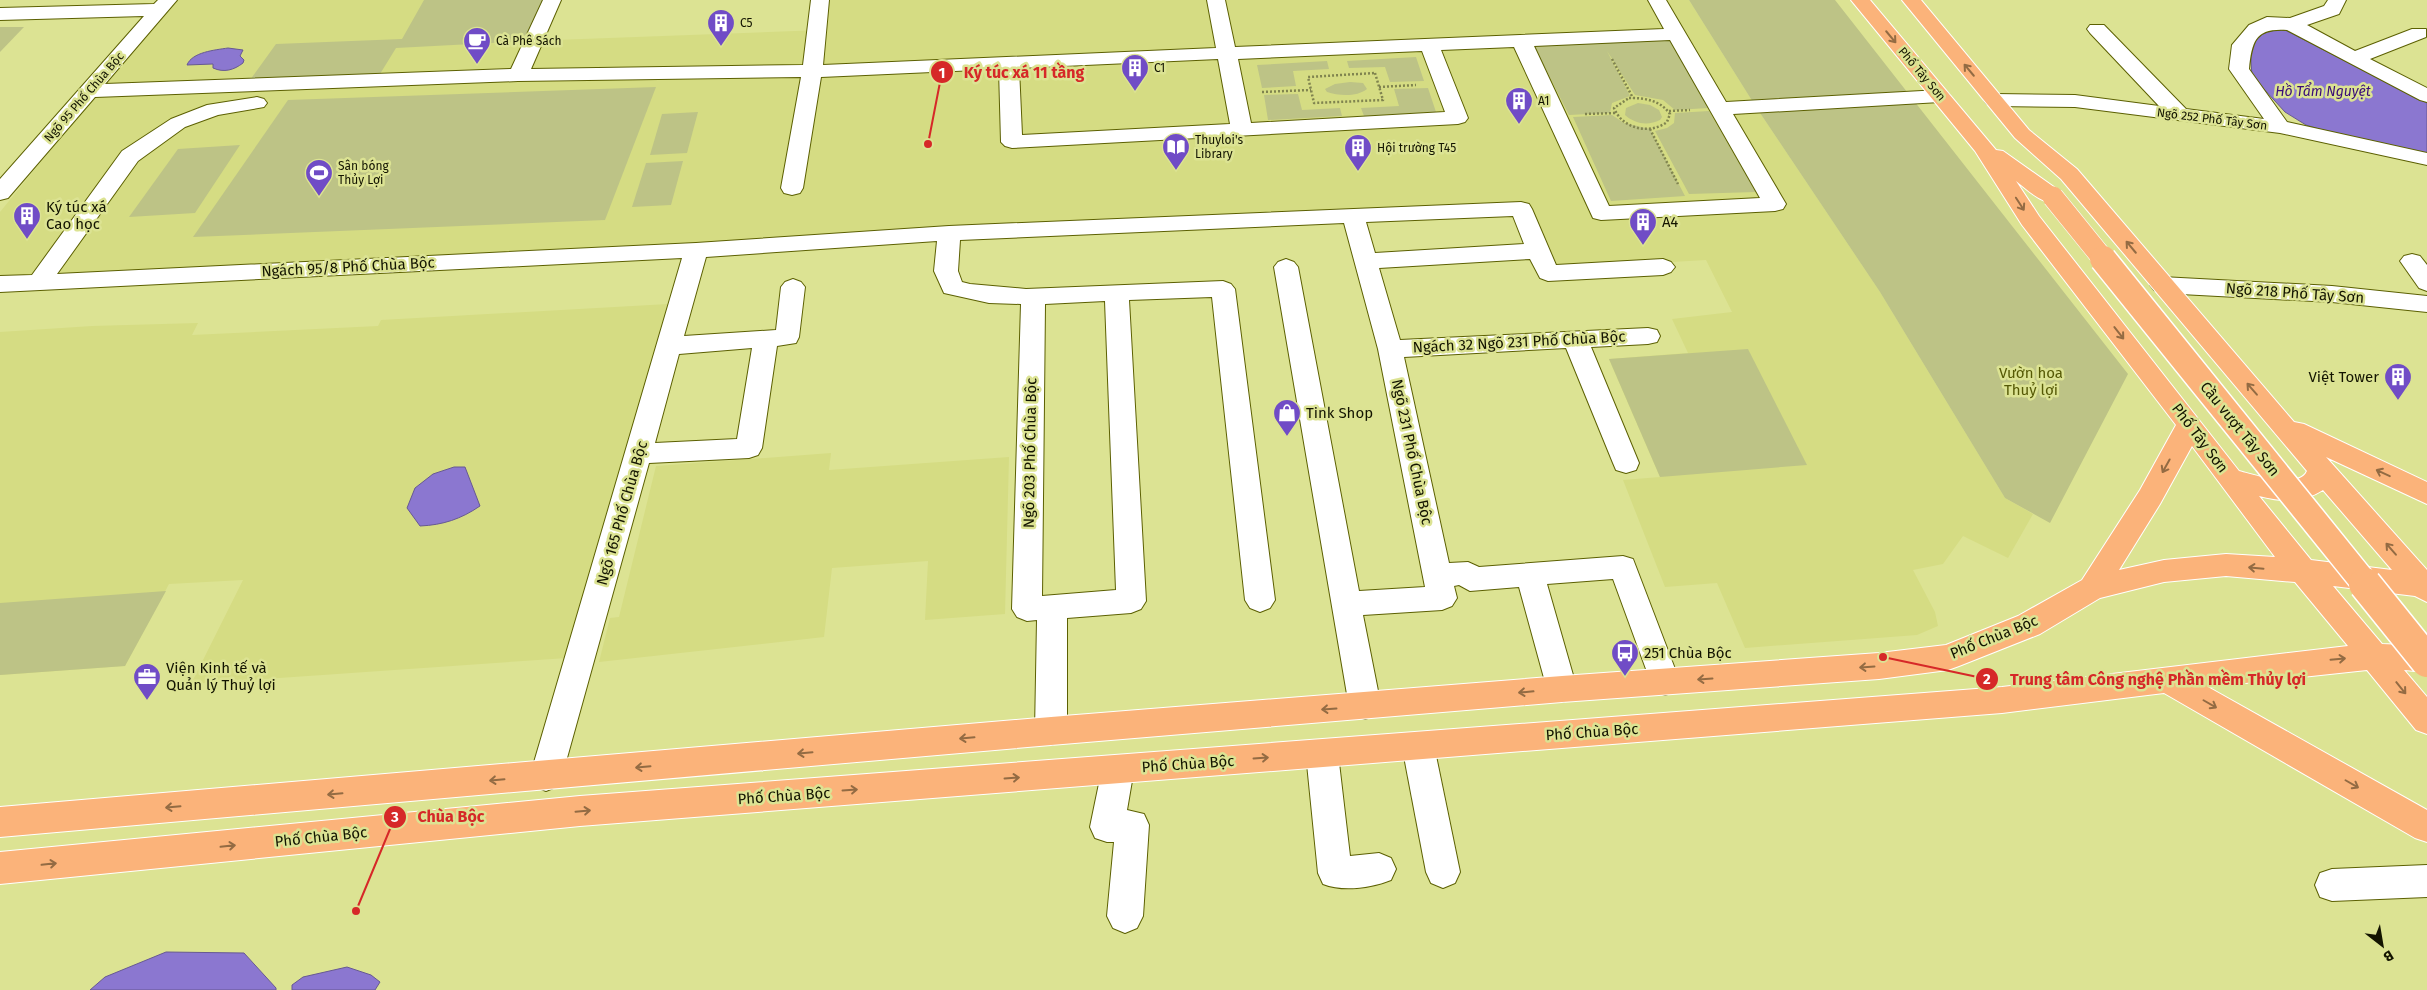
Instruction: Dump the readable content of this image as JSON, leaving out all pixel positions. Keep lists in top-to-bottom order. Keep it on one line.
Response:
{"streets":{"main road":["Phố Tây Sơn","Cầu vượt Tây Sơn","Phố Chùa Bộc"],"street":["Ngõ 95 Phố Chùa Bộc","Ngõ 252 Phố Tây Sơn","Ngách 95/8 Phố Chùa Bộc","Ngõ 218 Phố Tây Sơn","Ngách 32 Ngõ 231 Phố Chùa Bộc","Ngõ 231 Phố Chùa Bộc","Ngõ 203 Phố Chùa Bộc","Ngõ 165 Phố Chùa Bộc"]},"crossings":[["Phố Tây Sơn","Cầu vượt Tây Sơn"],["Phố Tây Sơn","Phố Chùa Bộc"],["Ngách 95/8 Phố Chùa Bộc","Ngõ 231 Phố Chùa Bộc"],["Ngách 95/8 Phố Chùa Bộc","Ngõ 165 Phố Chùa Bộc"],["Ngách 32 Ngõ 231 Phố Chùa Bộc","Ngõ 231 Phố Chùa Bộc"],["Cầu vượt Tây Sơn","Phố Chùa Bộc"],["Ngõ 203 Phố Chùa Bộc","Phố Chùa Bộc"],["Ngõ 165 Phố Chùa Bộc","Phố Chùa Bộc"]],"water":["Hồ Tẩm Nguyệt"],"parks":["Vườn hoa Thuỷ lợi"],"places":{"building":["C5","C1","A1","Hội trường T45","Ký túc xá Cao học","A4","Việt Tower"],"cafe":["Cà Phê Sách"],"other":["Ký túc xá 11 tầng","Trung tâm Công nghệ Phần mềm Thủy lợi","Chùa Bộc"],"library":["Thuyloi's Library"],"sports":["Sân bóng Thủy Lợi"],"shop":["Tink Shop"],"bus stop":["251 Chùa Bộc"],"office":["Viện Kinh tế và Quản lý Thuỷ lợi"]},"north":"bottom right"}
